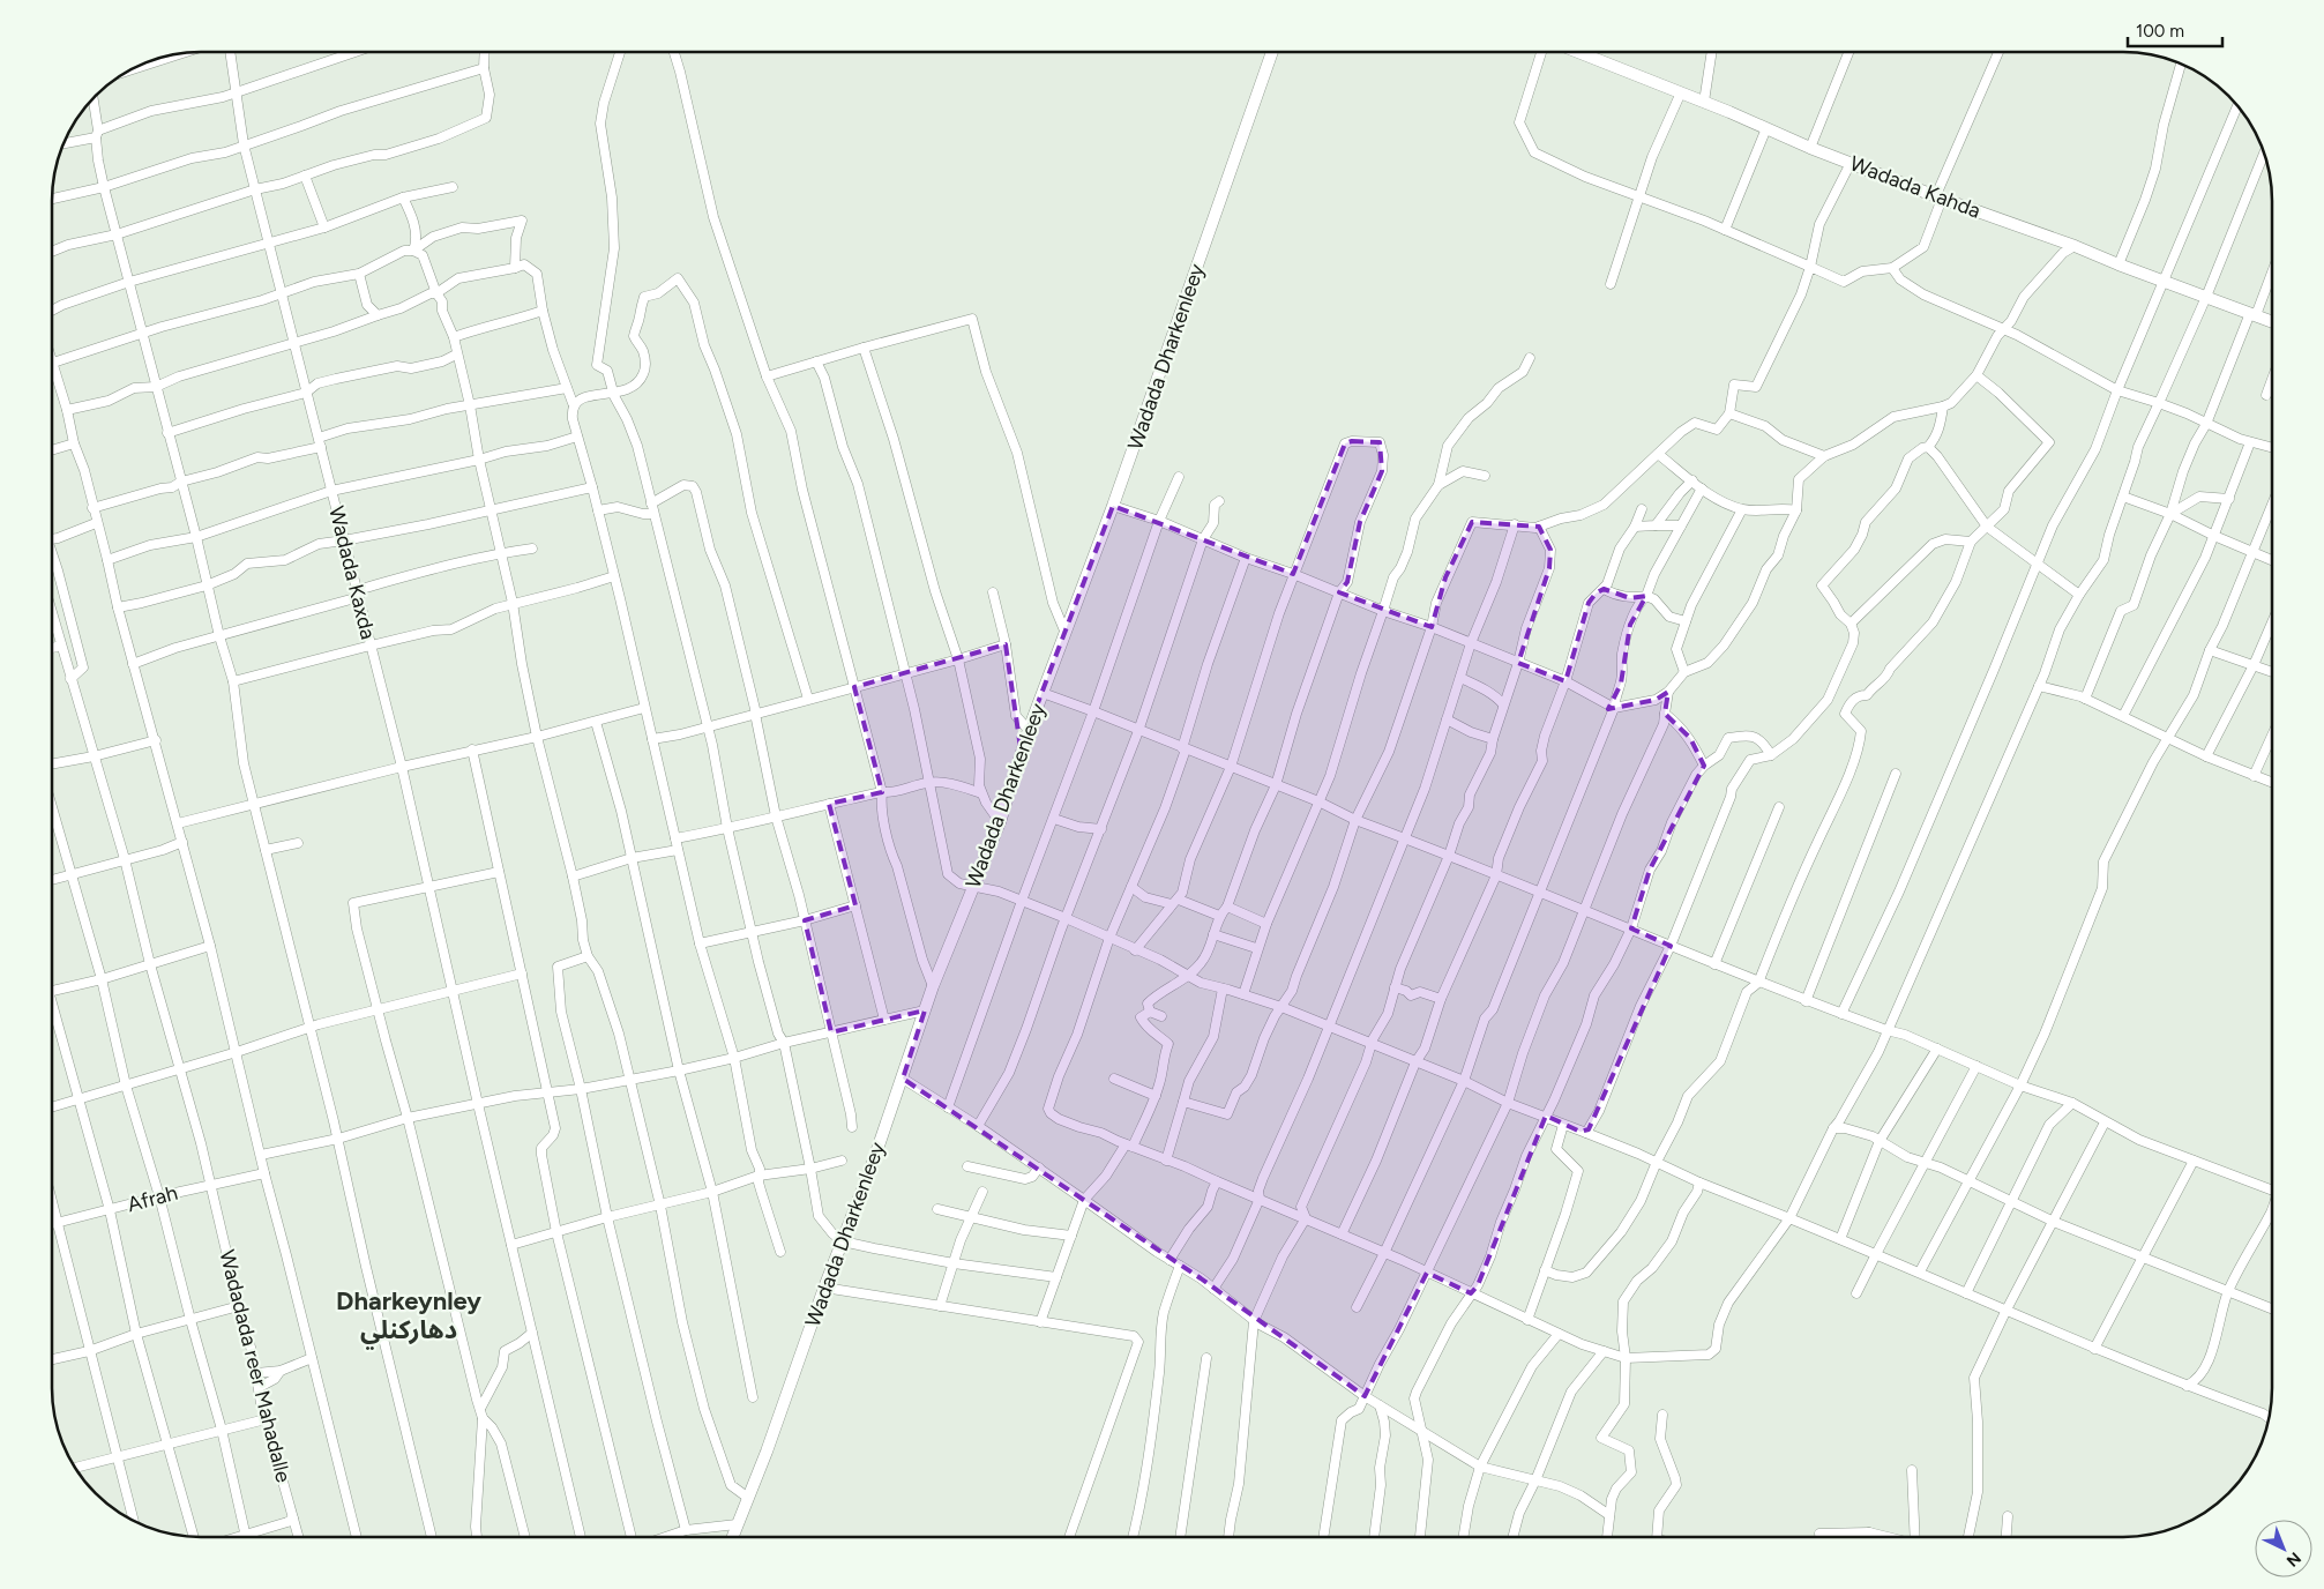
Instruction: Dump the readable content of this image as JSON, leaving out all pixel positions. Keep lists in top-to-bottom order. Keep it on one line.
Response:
{"streets":{"main road":["Wadada Kahda","Wadada Dharkenleey"],"street":["Wadada Kaxda","Afrah","Wadadada reer Mahadalle"]},"crossings":[["Afrah","Wadadada reer Mahadalle"]],"districts":["Dharkeynley دهاركنلي"],"scale_bar":"100 m","north":"bottom right"}
